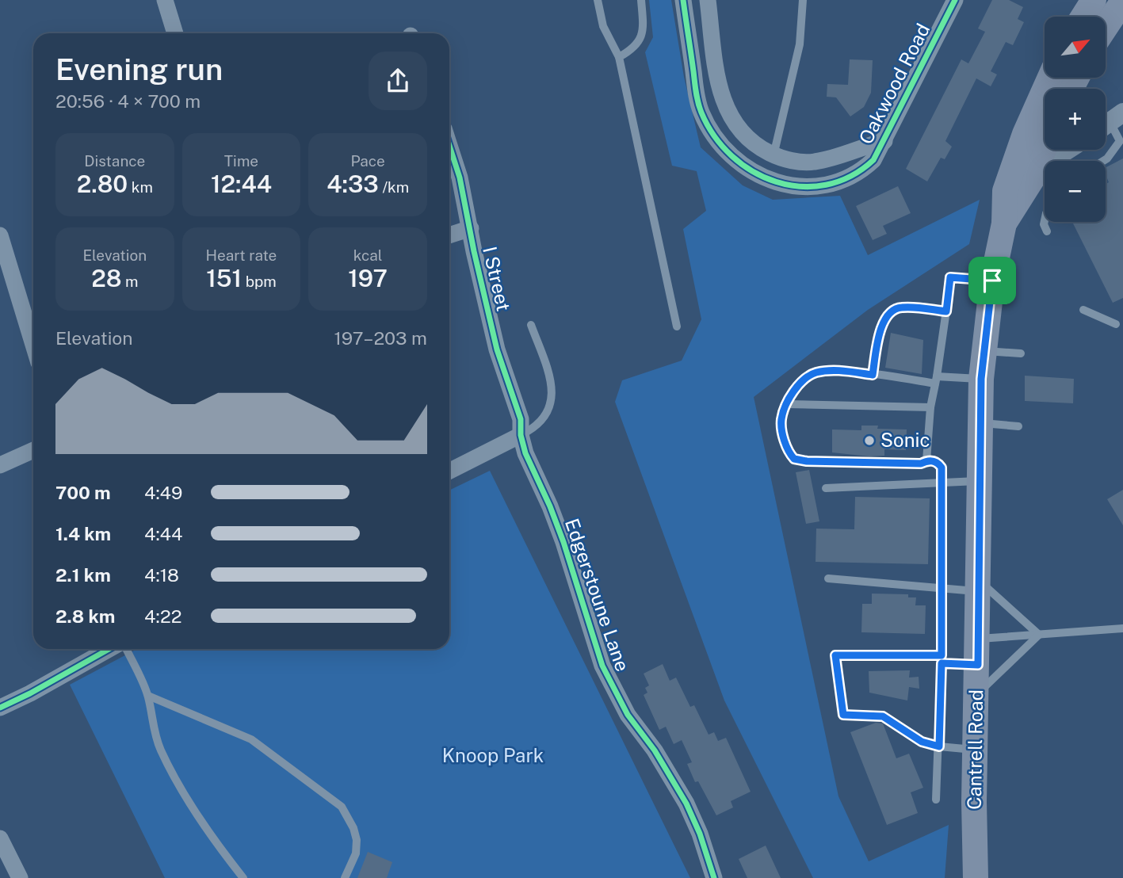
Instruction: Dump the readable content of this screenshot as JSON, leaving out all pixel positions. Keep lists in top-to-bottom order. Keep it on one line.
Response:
{"streets":{"main road":["Cantrell Road"],"street":["Oakwood Road","I Street","Edgerstoune Lane"]},"crossings":[["I Street","Edgerstoune Lane"]],"parks":["Knoop Park"],"places":["Sonic"],"north":"top right","page":{"map_buttons":["+","−"],"heading":["Evening run","20:56 · 4 × 700 m"],"stats":[["Distance","2.80 km"],["Time","12:44"],["Pace","4:33 /km"],["Elevation","28 m"],["Heart rate","151 bpm"],["kcal","197"]],"chart":["Elevation","197–203 m"],"list":[{"name":"700 m","note":"4:49"},{"name":"1.4 km","note":"4:44"},{"name":"2.1 km","note":"4:18"},{"name":"2.8 km","note":"4:22"}]}}
